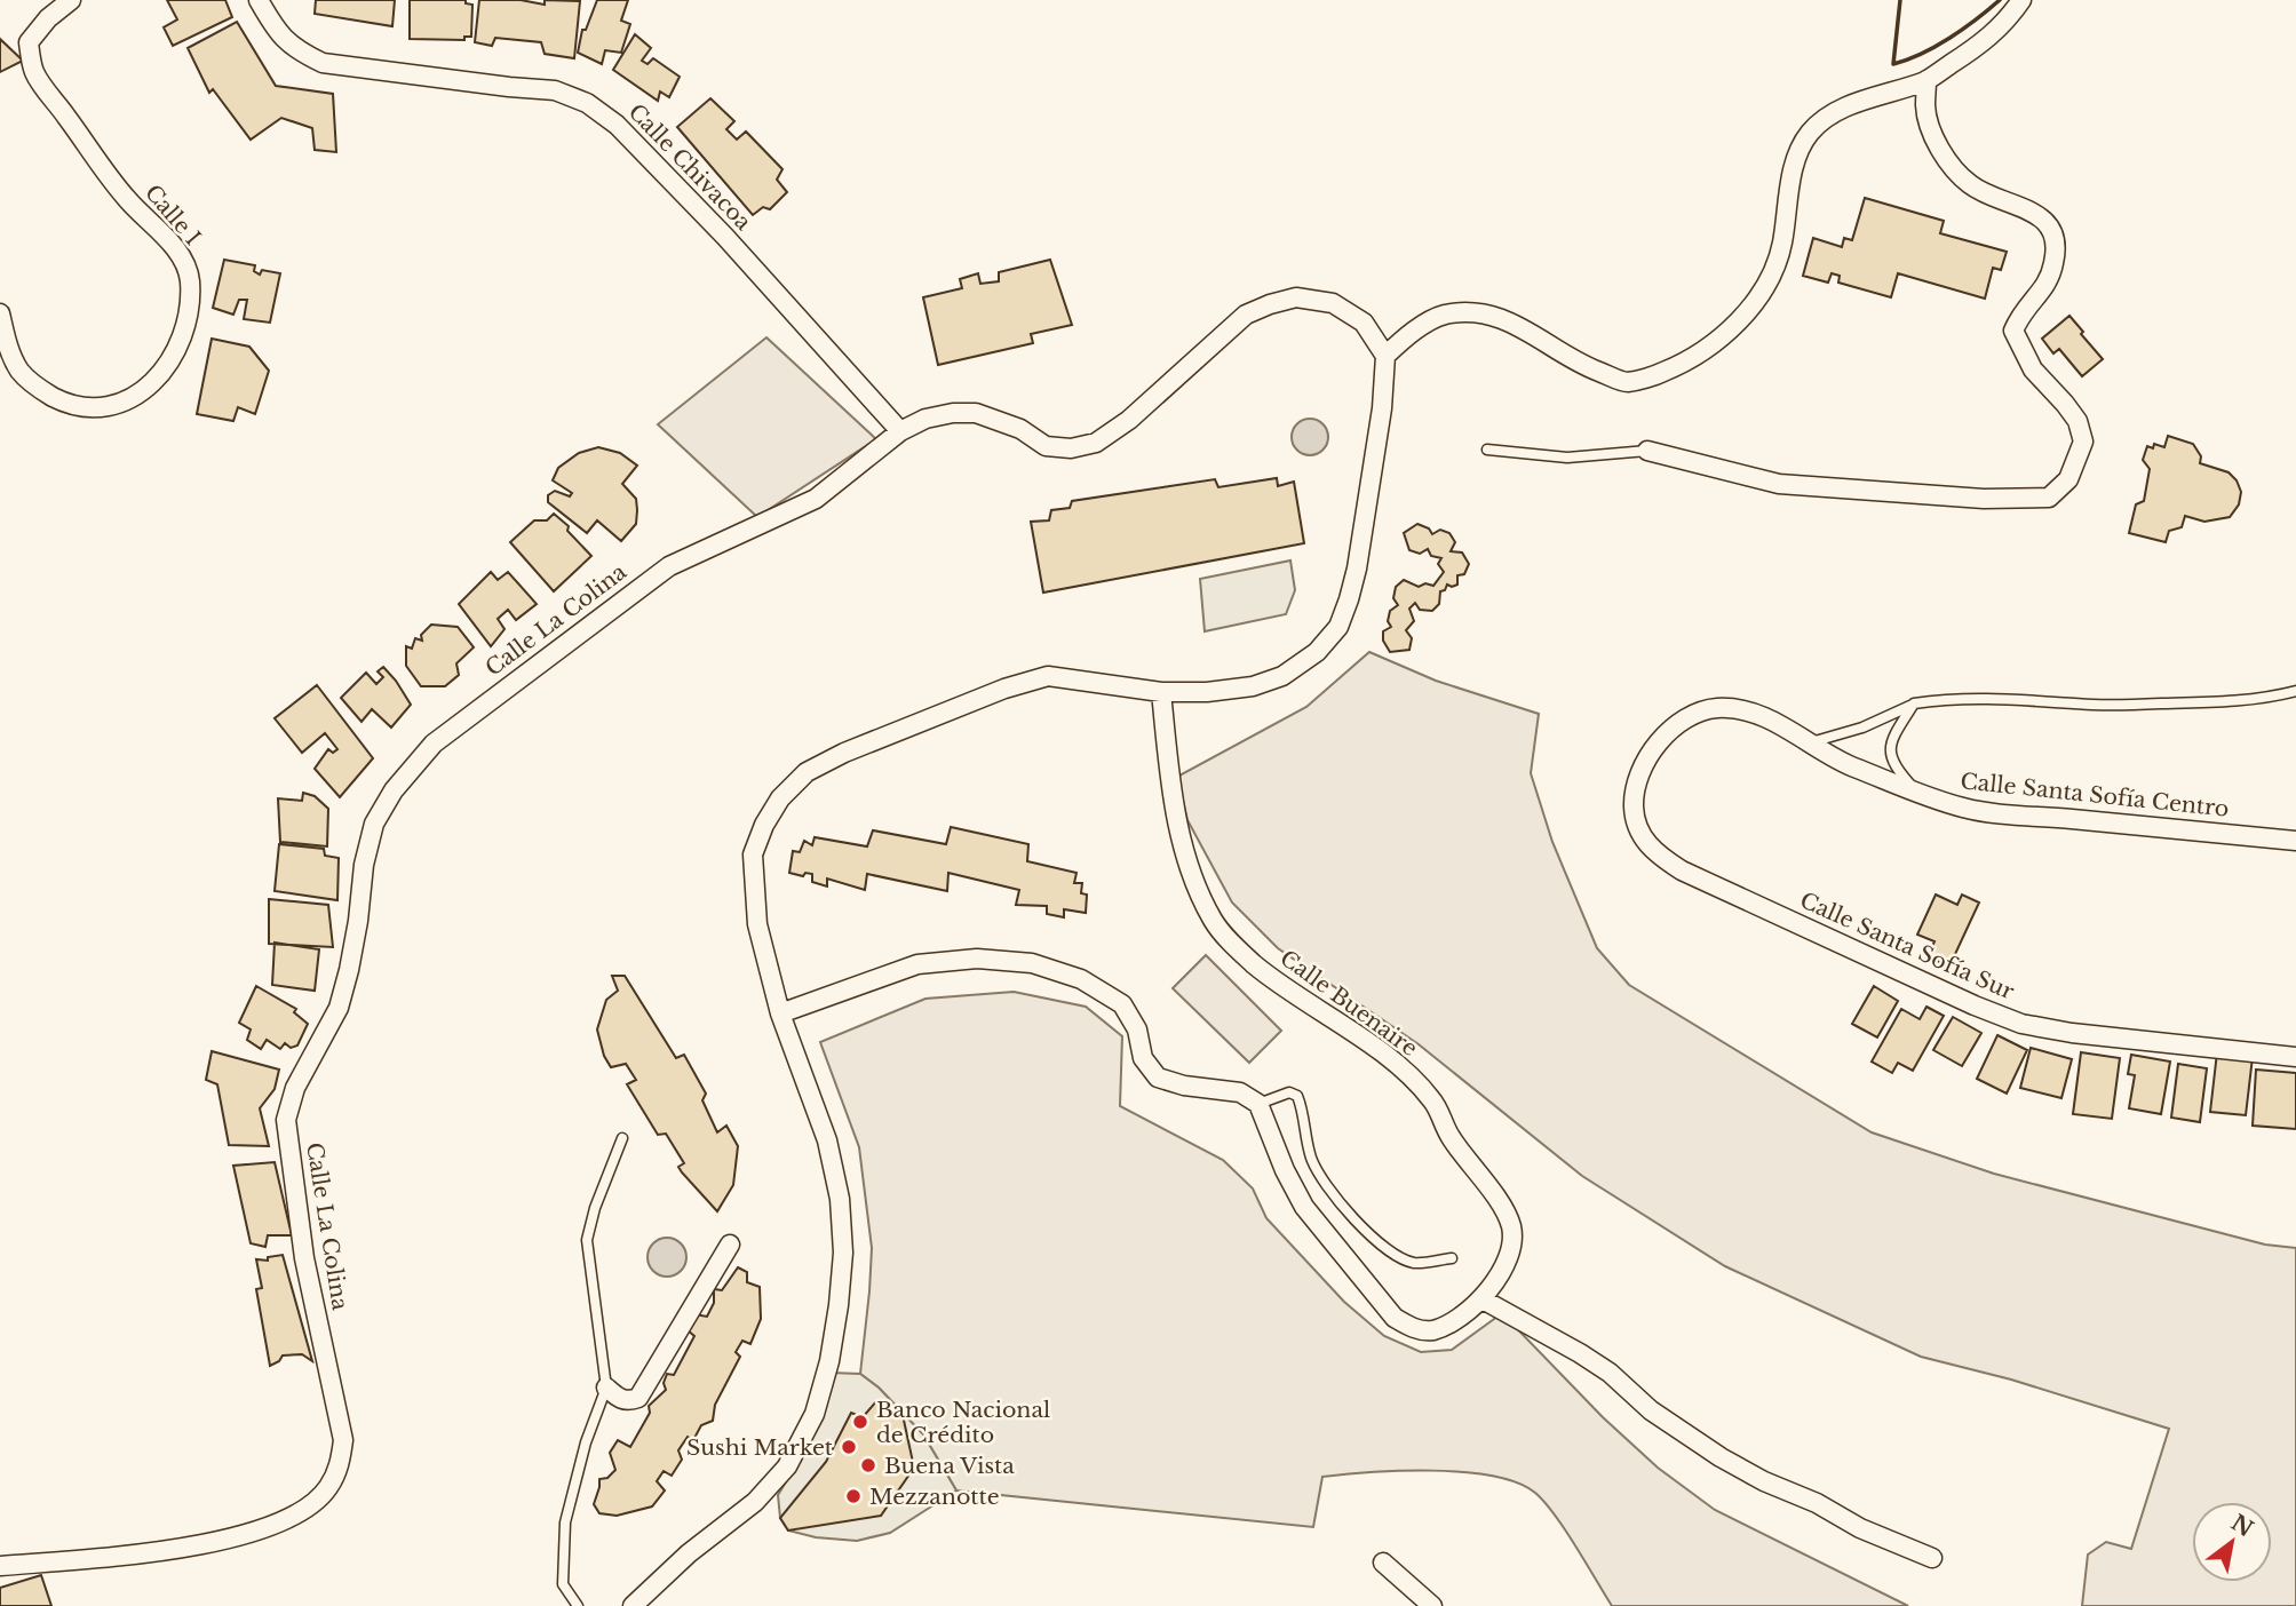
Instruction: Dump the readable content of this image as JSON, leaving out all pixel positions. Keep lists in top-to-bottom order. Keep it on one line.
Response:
{"streets":{"street":["Calle Chivacoa","Calle I","Calle La Colina","Calle Santa Sofía Centro","Calle Santa Sofía Sur","Calle Buenaire"]},"crossings":[["Calle Chivacoa","Calle La Colina"],["Calle Santa Sofía Centro","Calle Santa Sofía Sur"]],"places":["Banco Nacional de Crédito","Sushi Market","Buena Vista","Mezzanotte"],"north":"top right"}
